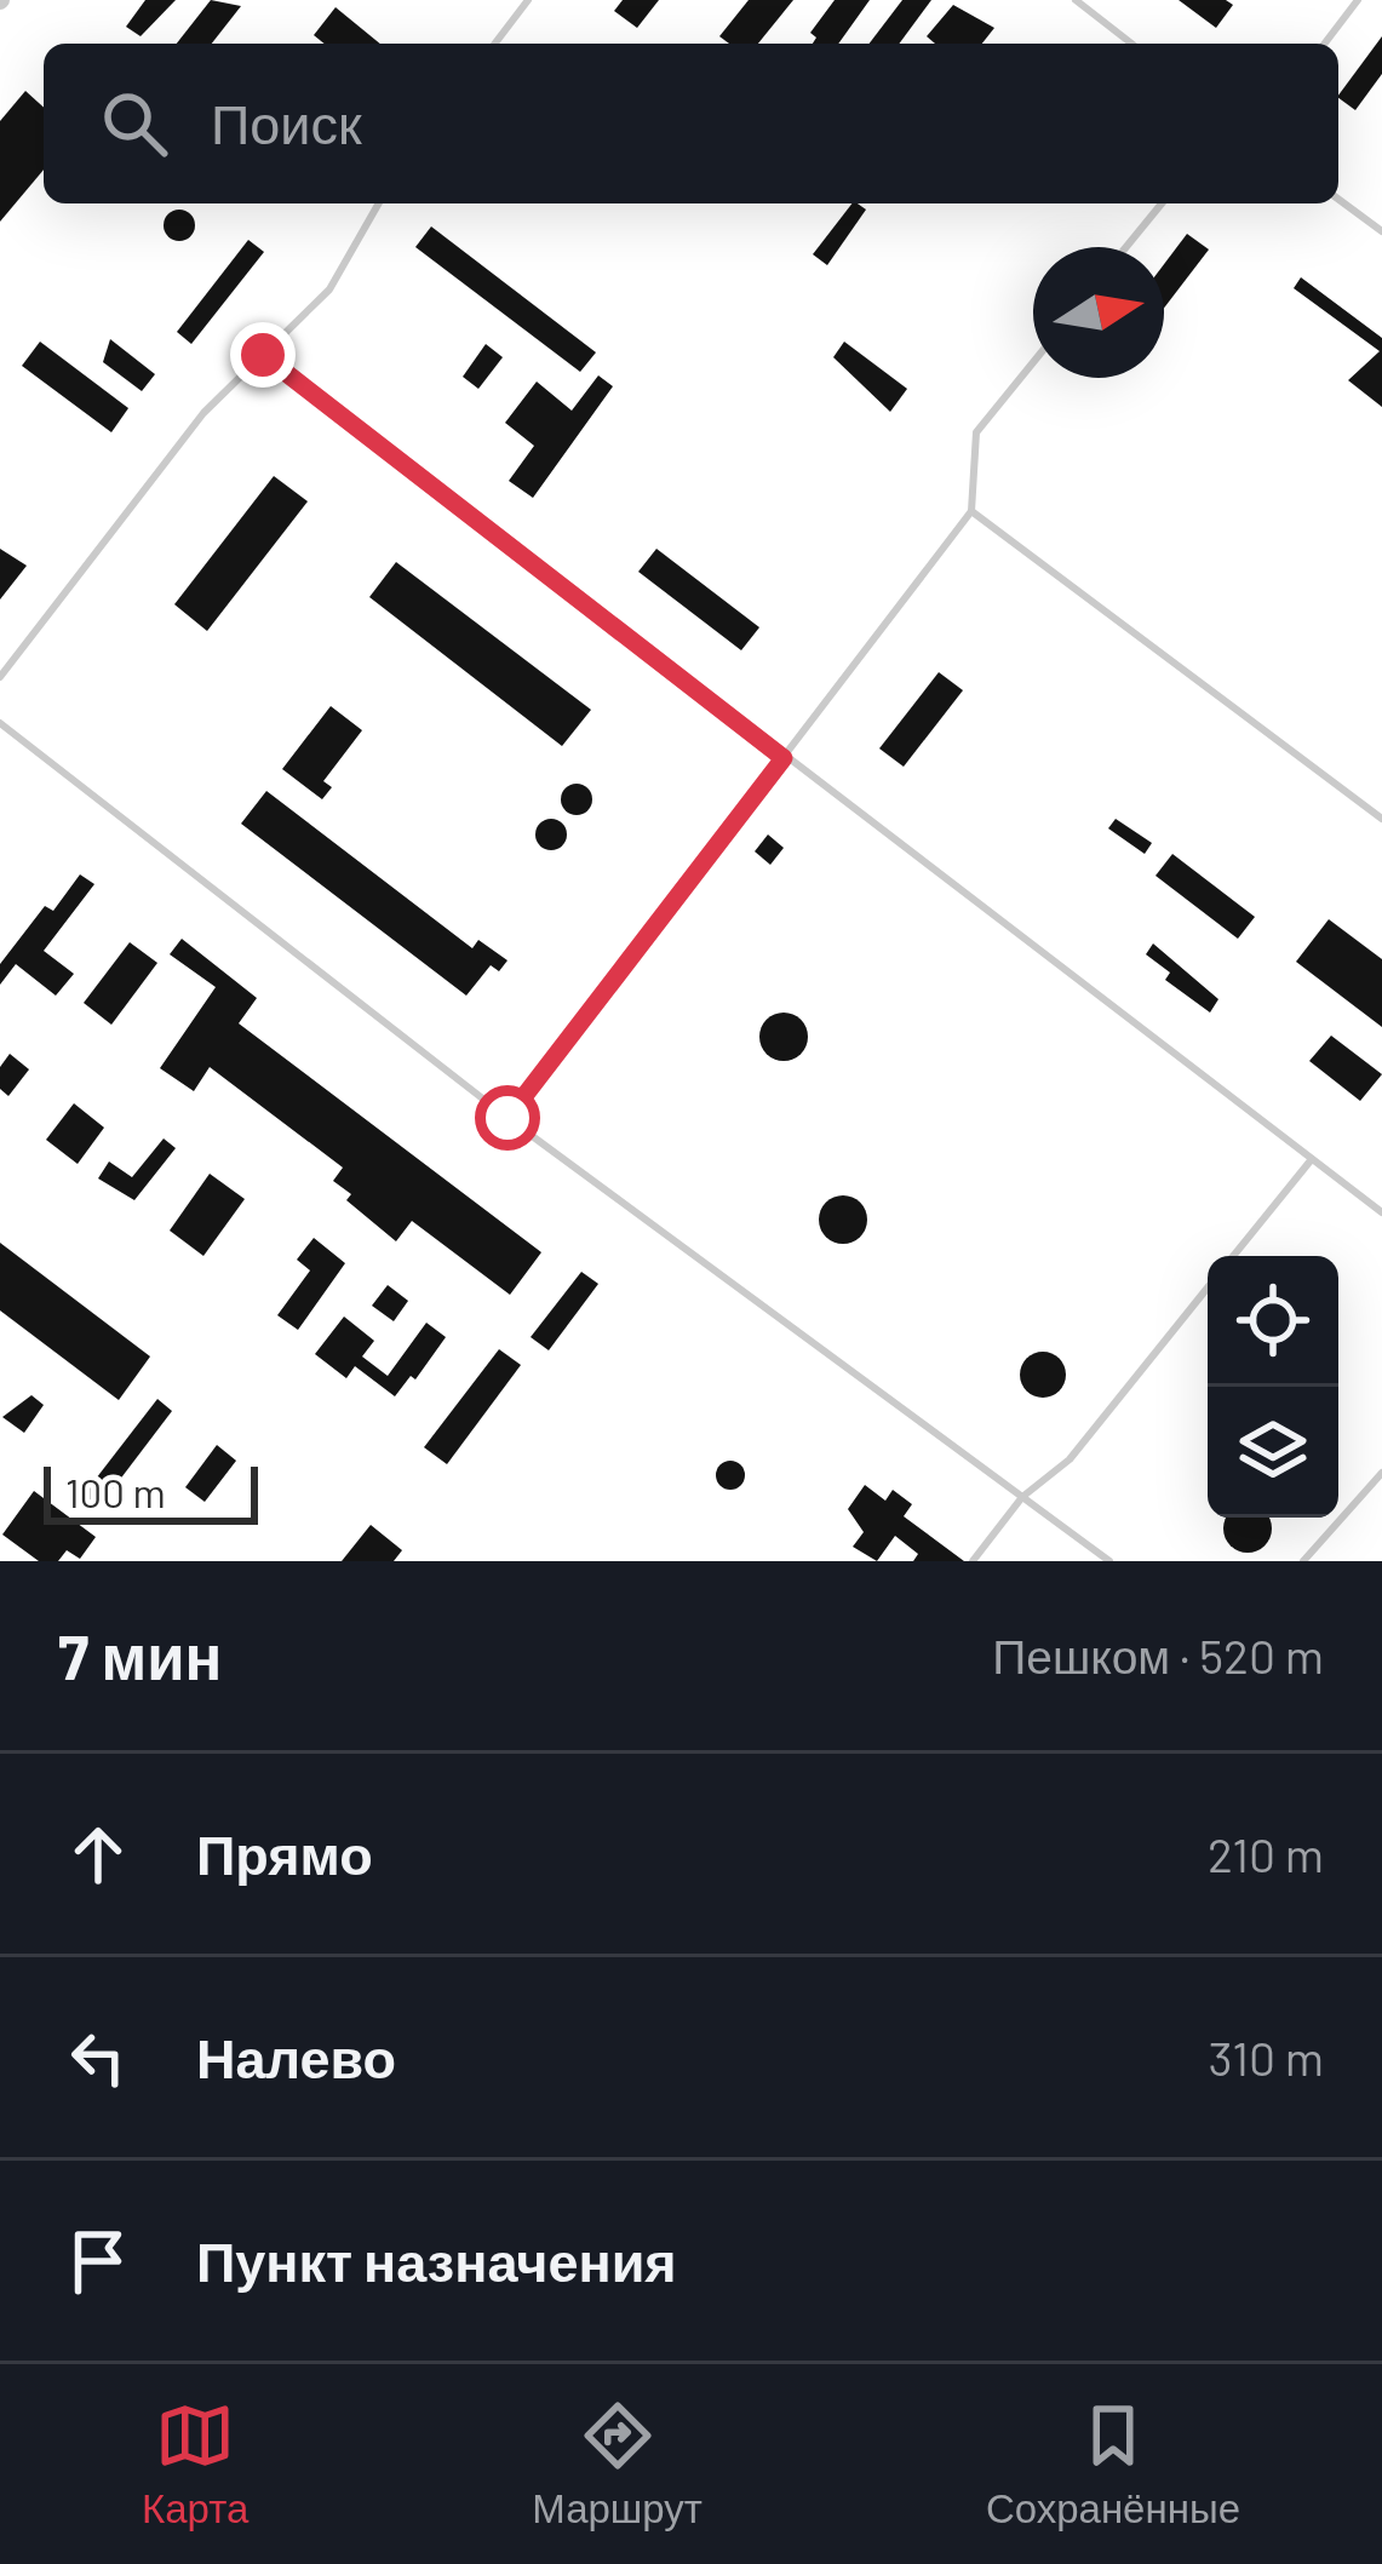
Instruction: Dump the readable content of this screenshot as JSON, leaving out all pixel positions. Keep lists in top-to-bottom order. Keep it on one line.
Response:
{"scale_bar":"100 m","north":"right","page":{"search":"Поиск","scale":"100 m","heading":["7 мин","Пешком · 520 m"],"list":[["Прямо","210 m"],["Налево","310 m"],"Пункт назначения"],"nav":["Карта","Маршрут","Сохранённые"]}}
